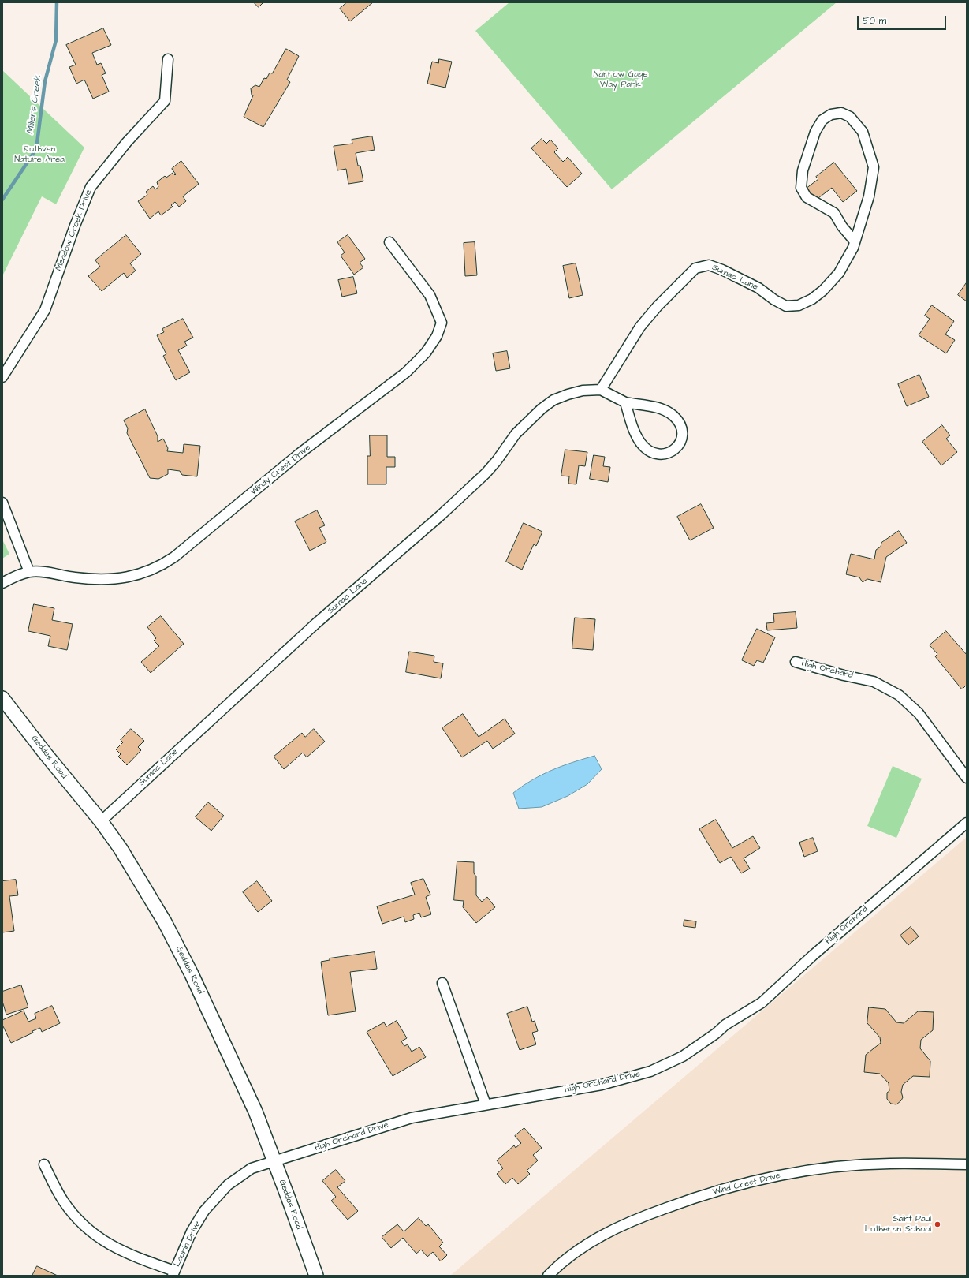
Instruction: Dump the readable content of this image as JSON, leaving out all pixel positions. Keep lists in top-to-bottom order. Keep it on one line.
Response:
{"streets":{"main road":["Geddes Road"],"street":["Meadow Creek Drive","Sumac Lane","Windy Crest Drive","High Orchard","High Orchard Drive","Wind Crest Drive","Laurin Drive"]},"crossings":[["Sumac Lane","Geddes Road"],["High Orchard","High Orchard Drive"],["Geddes Road","High Orchard Drive"],["Geddes Road","Laurin Drive"],["High Orchard Drive","Laurin Drive"]],"water":["Millers Creek"],"parks":["Narrow Gage Way Park","Ruthven Nature Area"],"places":["Saint Paul Lutheran School"],"scale_bar":"50 m"}
